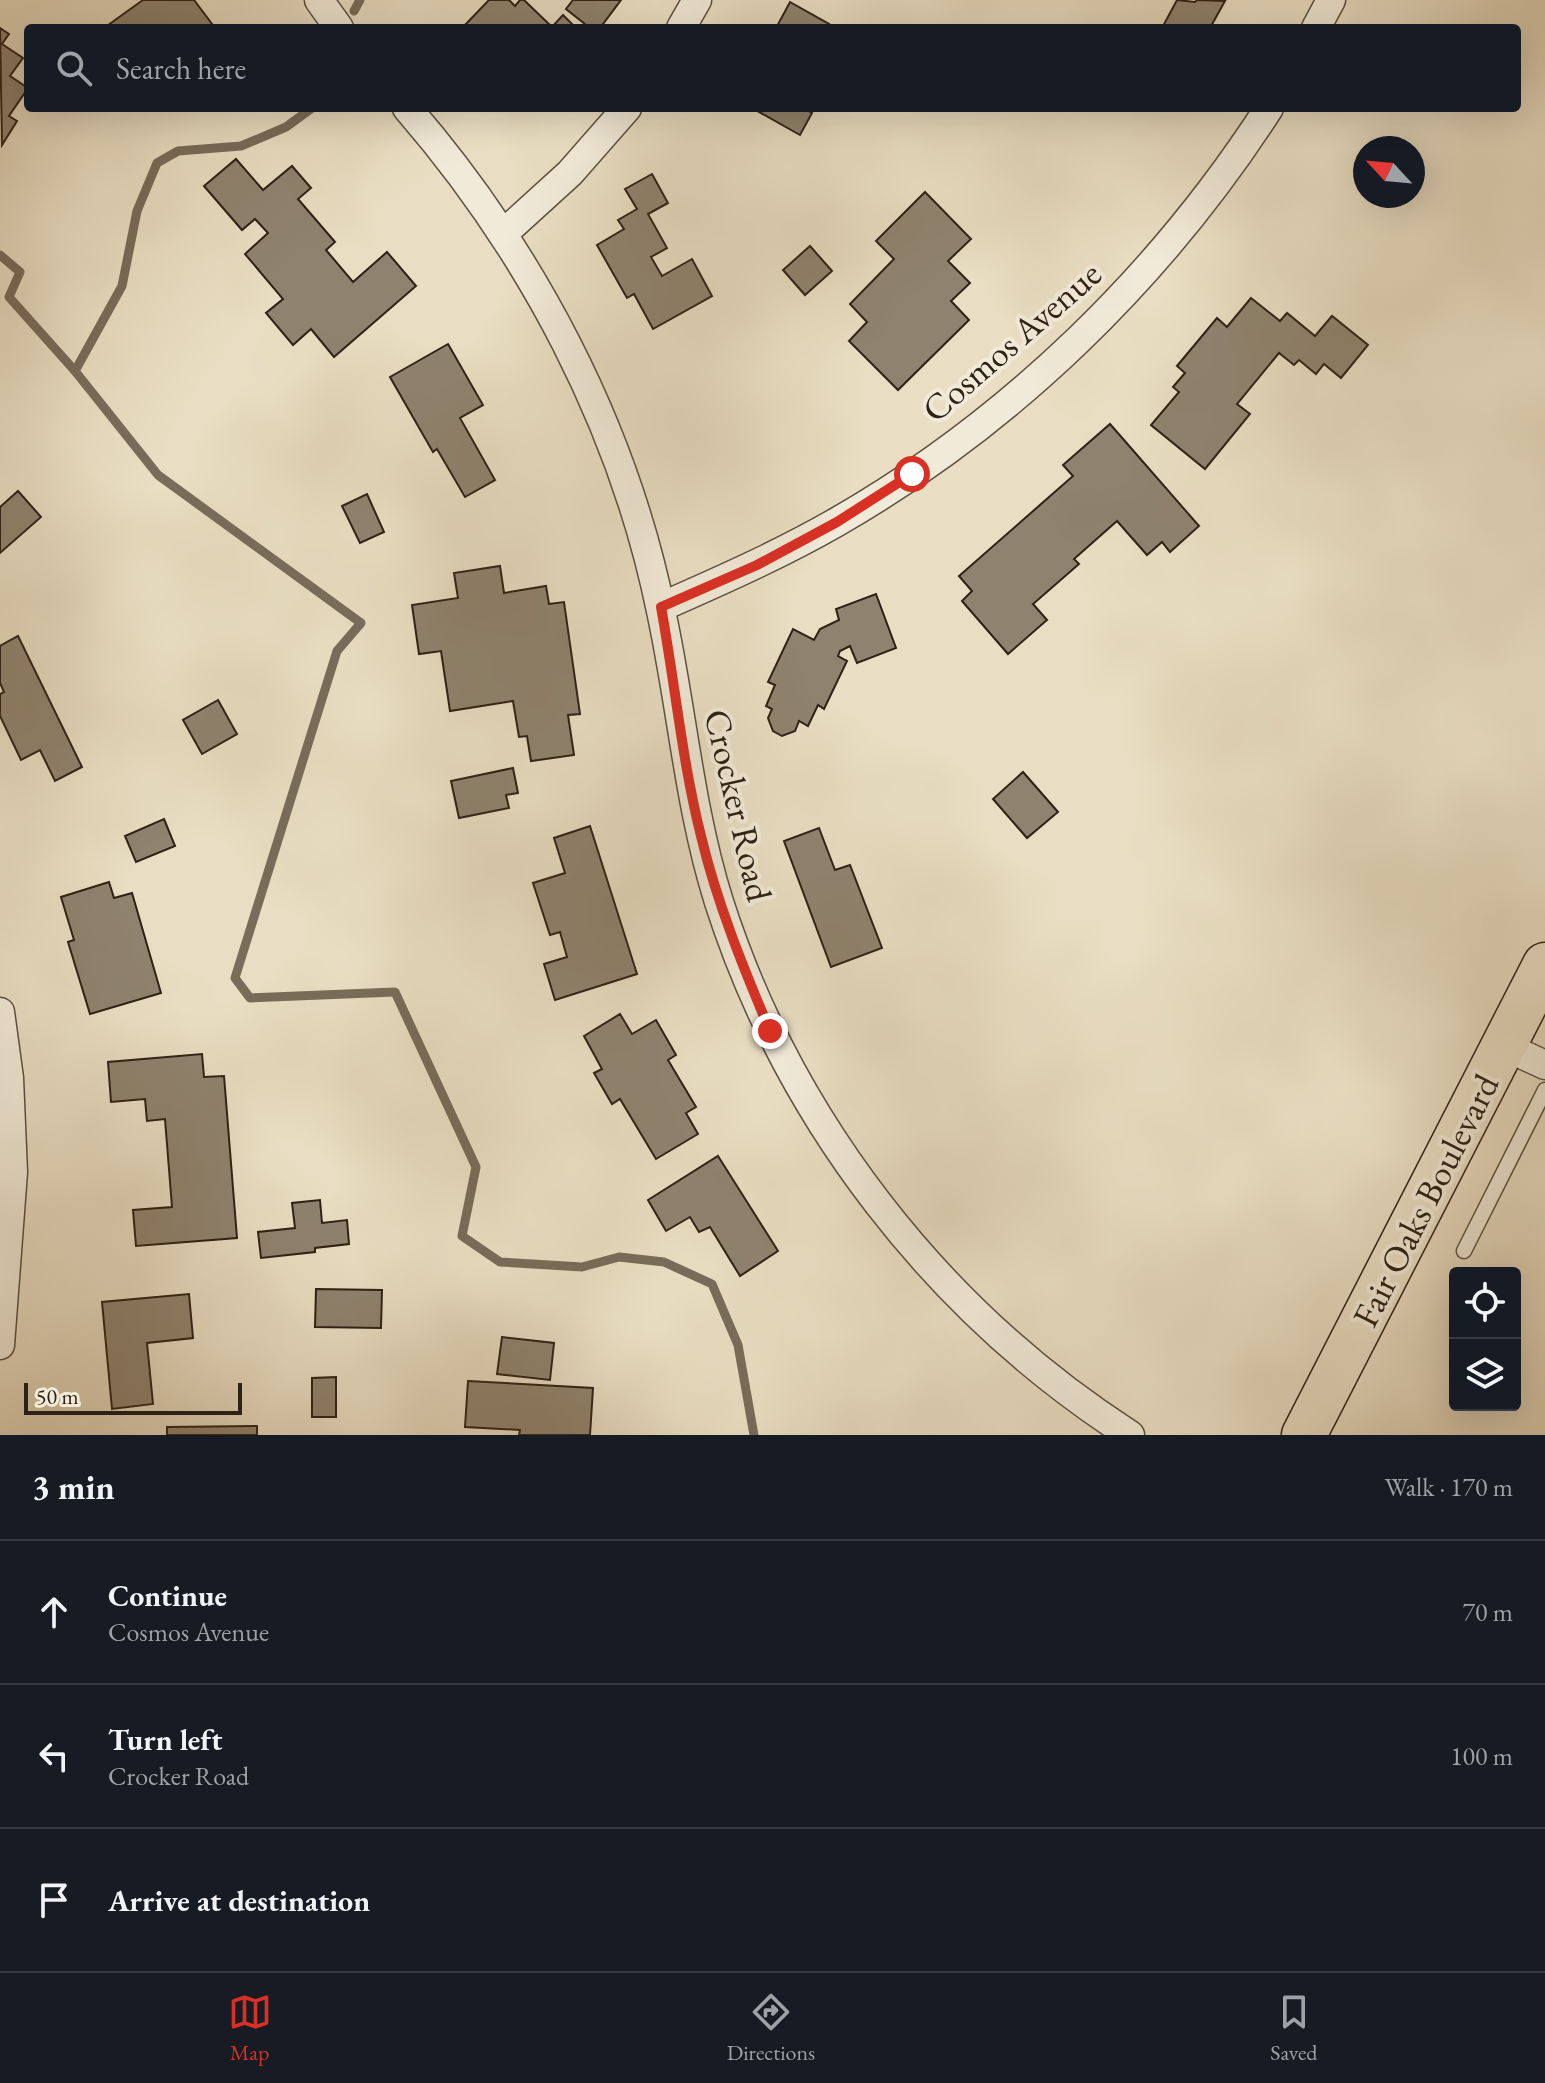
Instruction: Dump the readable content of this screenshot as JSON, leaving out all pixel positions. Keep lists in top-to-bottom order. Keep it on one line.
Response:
{"streets":{"main road":["Fair Oaks Boulevard"],"street":["Cosmos Avenue","Crocker Road"]},"crossings":[["Cosmos Avenue","Crocker Road"]],"scale_bar":"50 m","north":"top left","page":{"search":"Search here","scale":"50 m","heading":["3 min","Walk · 170 m"],"list":[["Continue","Cosmos Avenue","70 m"],["Turn left","Crocker Road","100 m"],"Arrive at destination"],"nav":["Map","Directions","Saved"]}}
